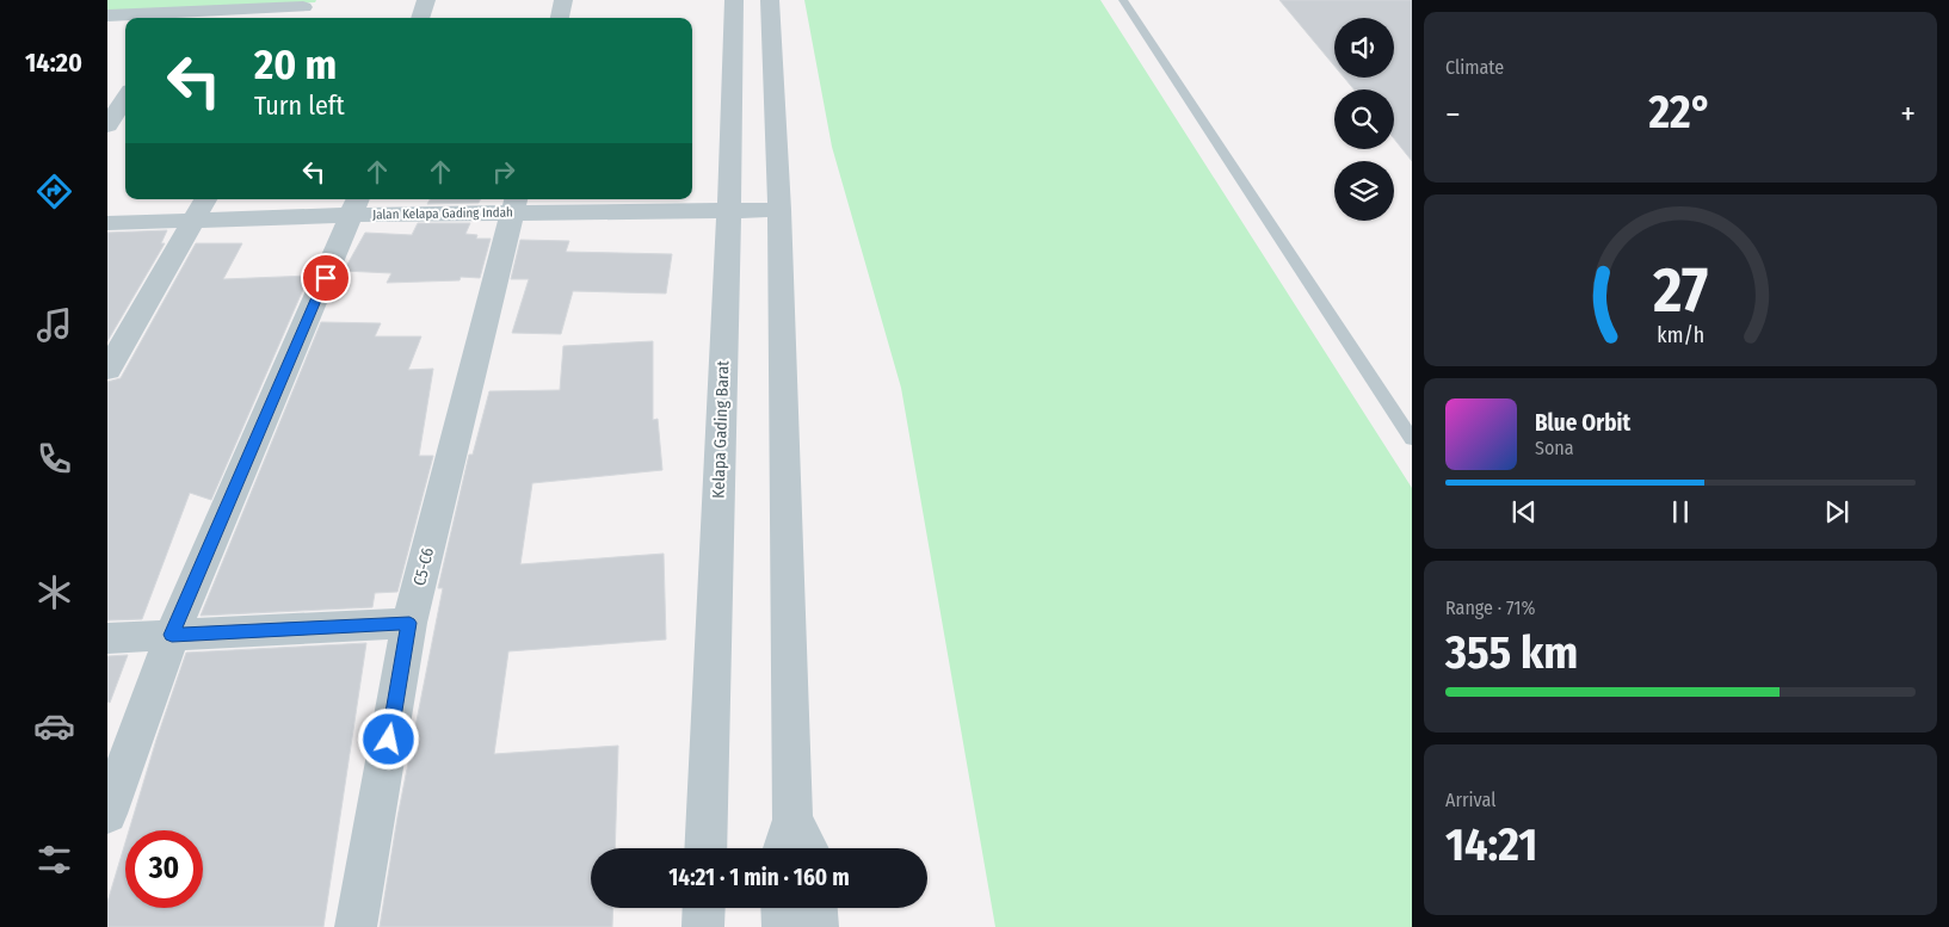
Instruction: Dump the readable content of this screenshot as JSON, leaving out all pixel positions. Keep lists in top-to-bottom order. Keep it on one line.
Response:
{"streets":{"street":["Jalan Kelapa Gading Indah","Kelapa Gading Barat","C5-C6"]},"crossings":[["Jalan Kelapa Gading Indah","Kelapa Gading Barat"],["Jalan Kelapa Gading Indah","C5-C6"]],"page":{"tabs":"14:20","tile":["Climate",["Range · 71%","355 km"],["Arrival","14:21"]],"turn":["20 m","Turn left"],"heat":["−","22°","+"],"song":["Blue Orbit","Sona"],"limit":"30","trip":"14:21 · 1 min · 160 m","gauge":["27","km/h"]}}
